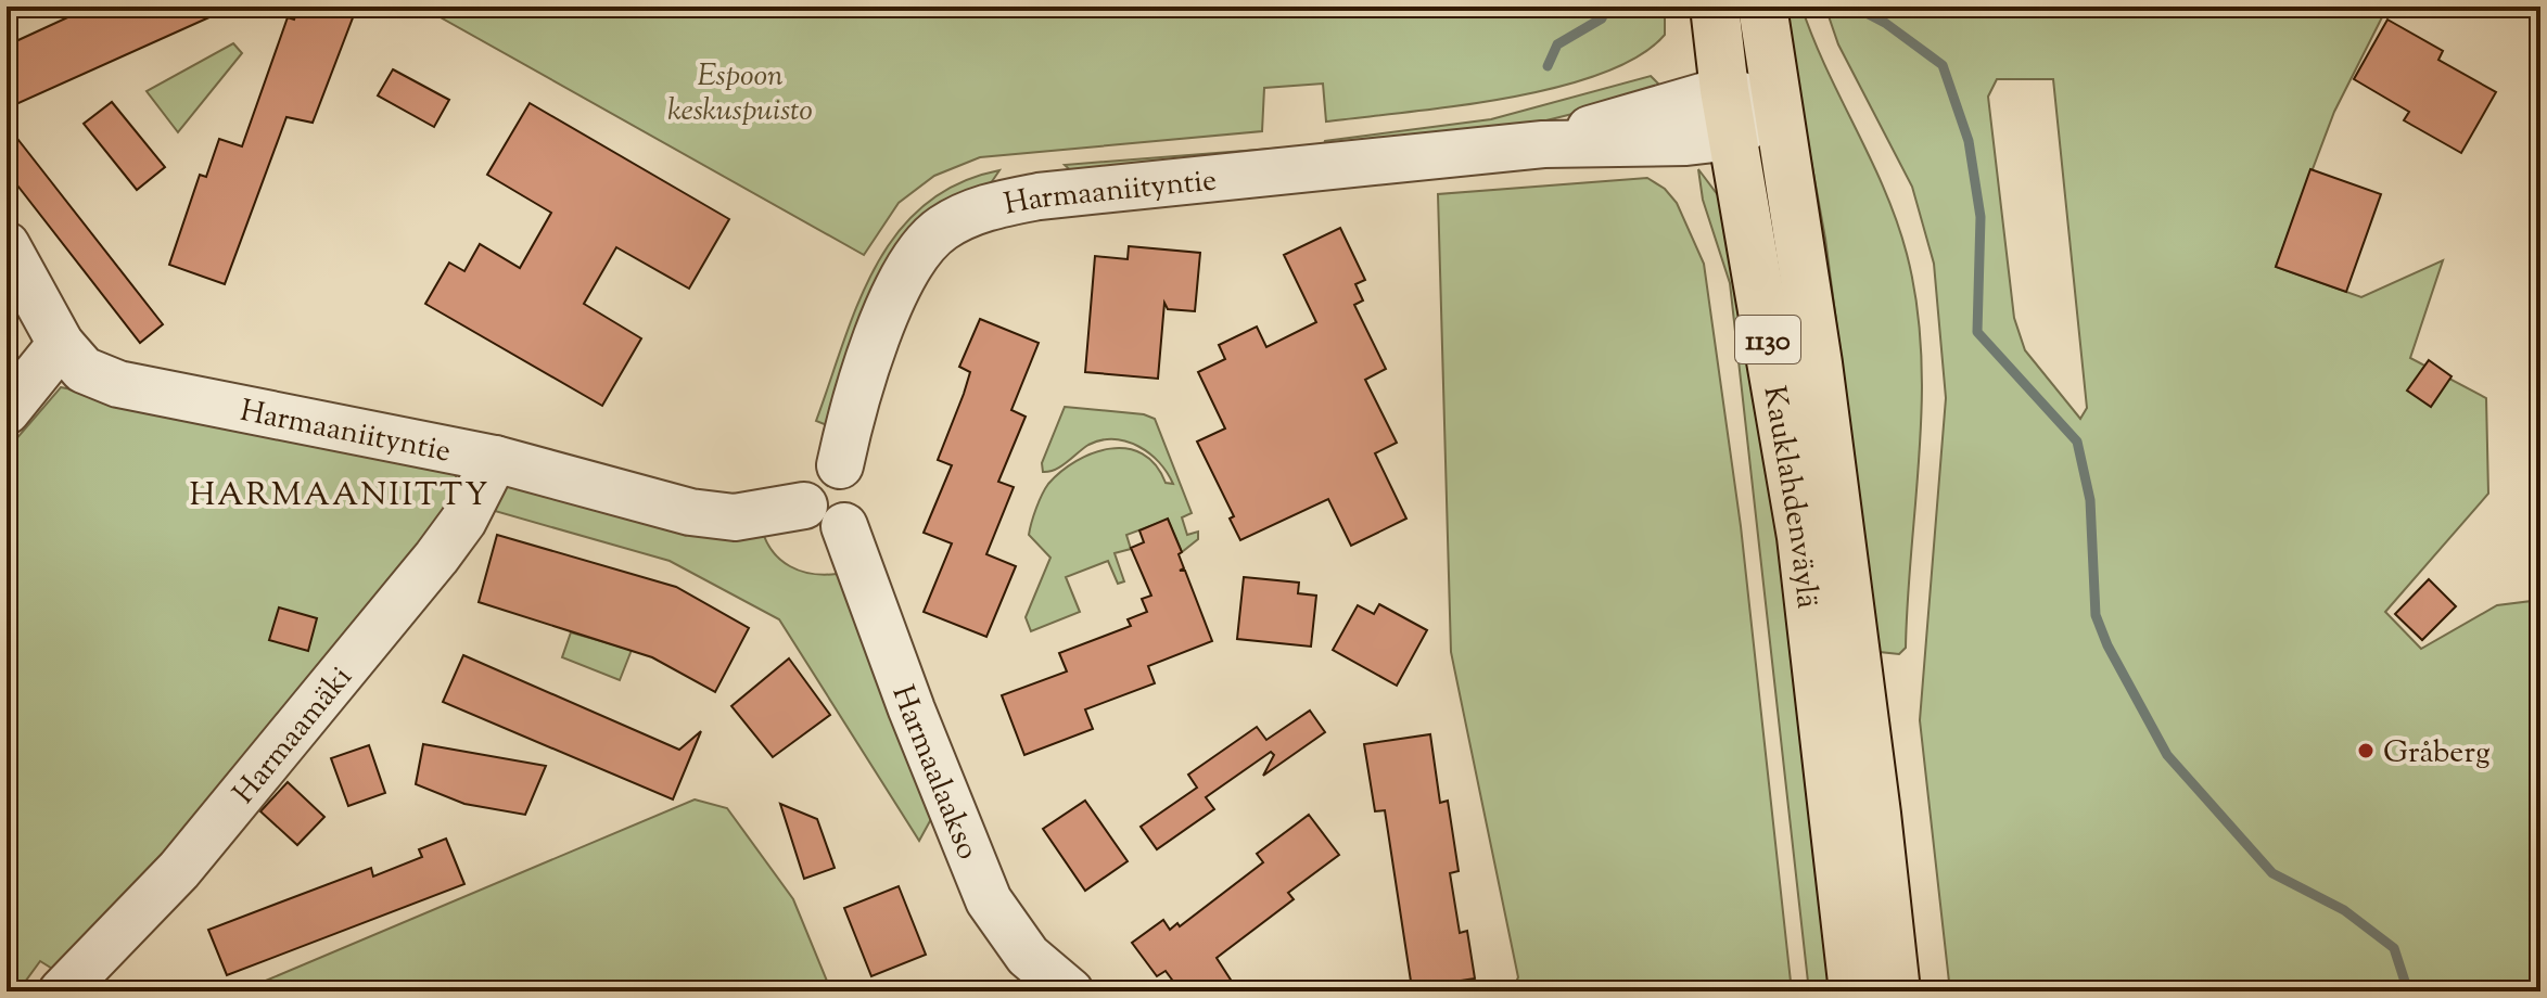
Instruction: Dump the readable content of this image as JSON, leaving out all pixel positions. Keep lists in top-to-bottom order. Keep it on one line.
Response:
{"streets":{"main road":["1130","Kauklahdenväylä"],"street":["Harmaaniityntie","Harmaamäki","Harmaalaakso"]},"crossings":[["Harmaaniityntie","Kauklahdenväylä"],["Harmaaniityntie","Harmaamäki"],["Harmaaniityntie","Harmaalaakso"]],"districts":["HARMAANIITTY"],"parks":["Espoon keskuspuisto"],"places":["Gråberg"]}
